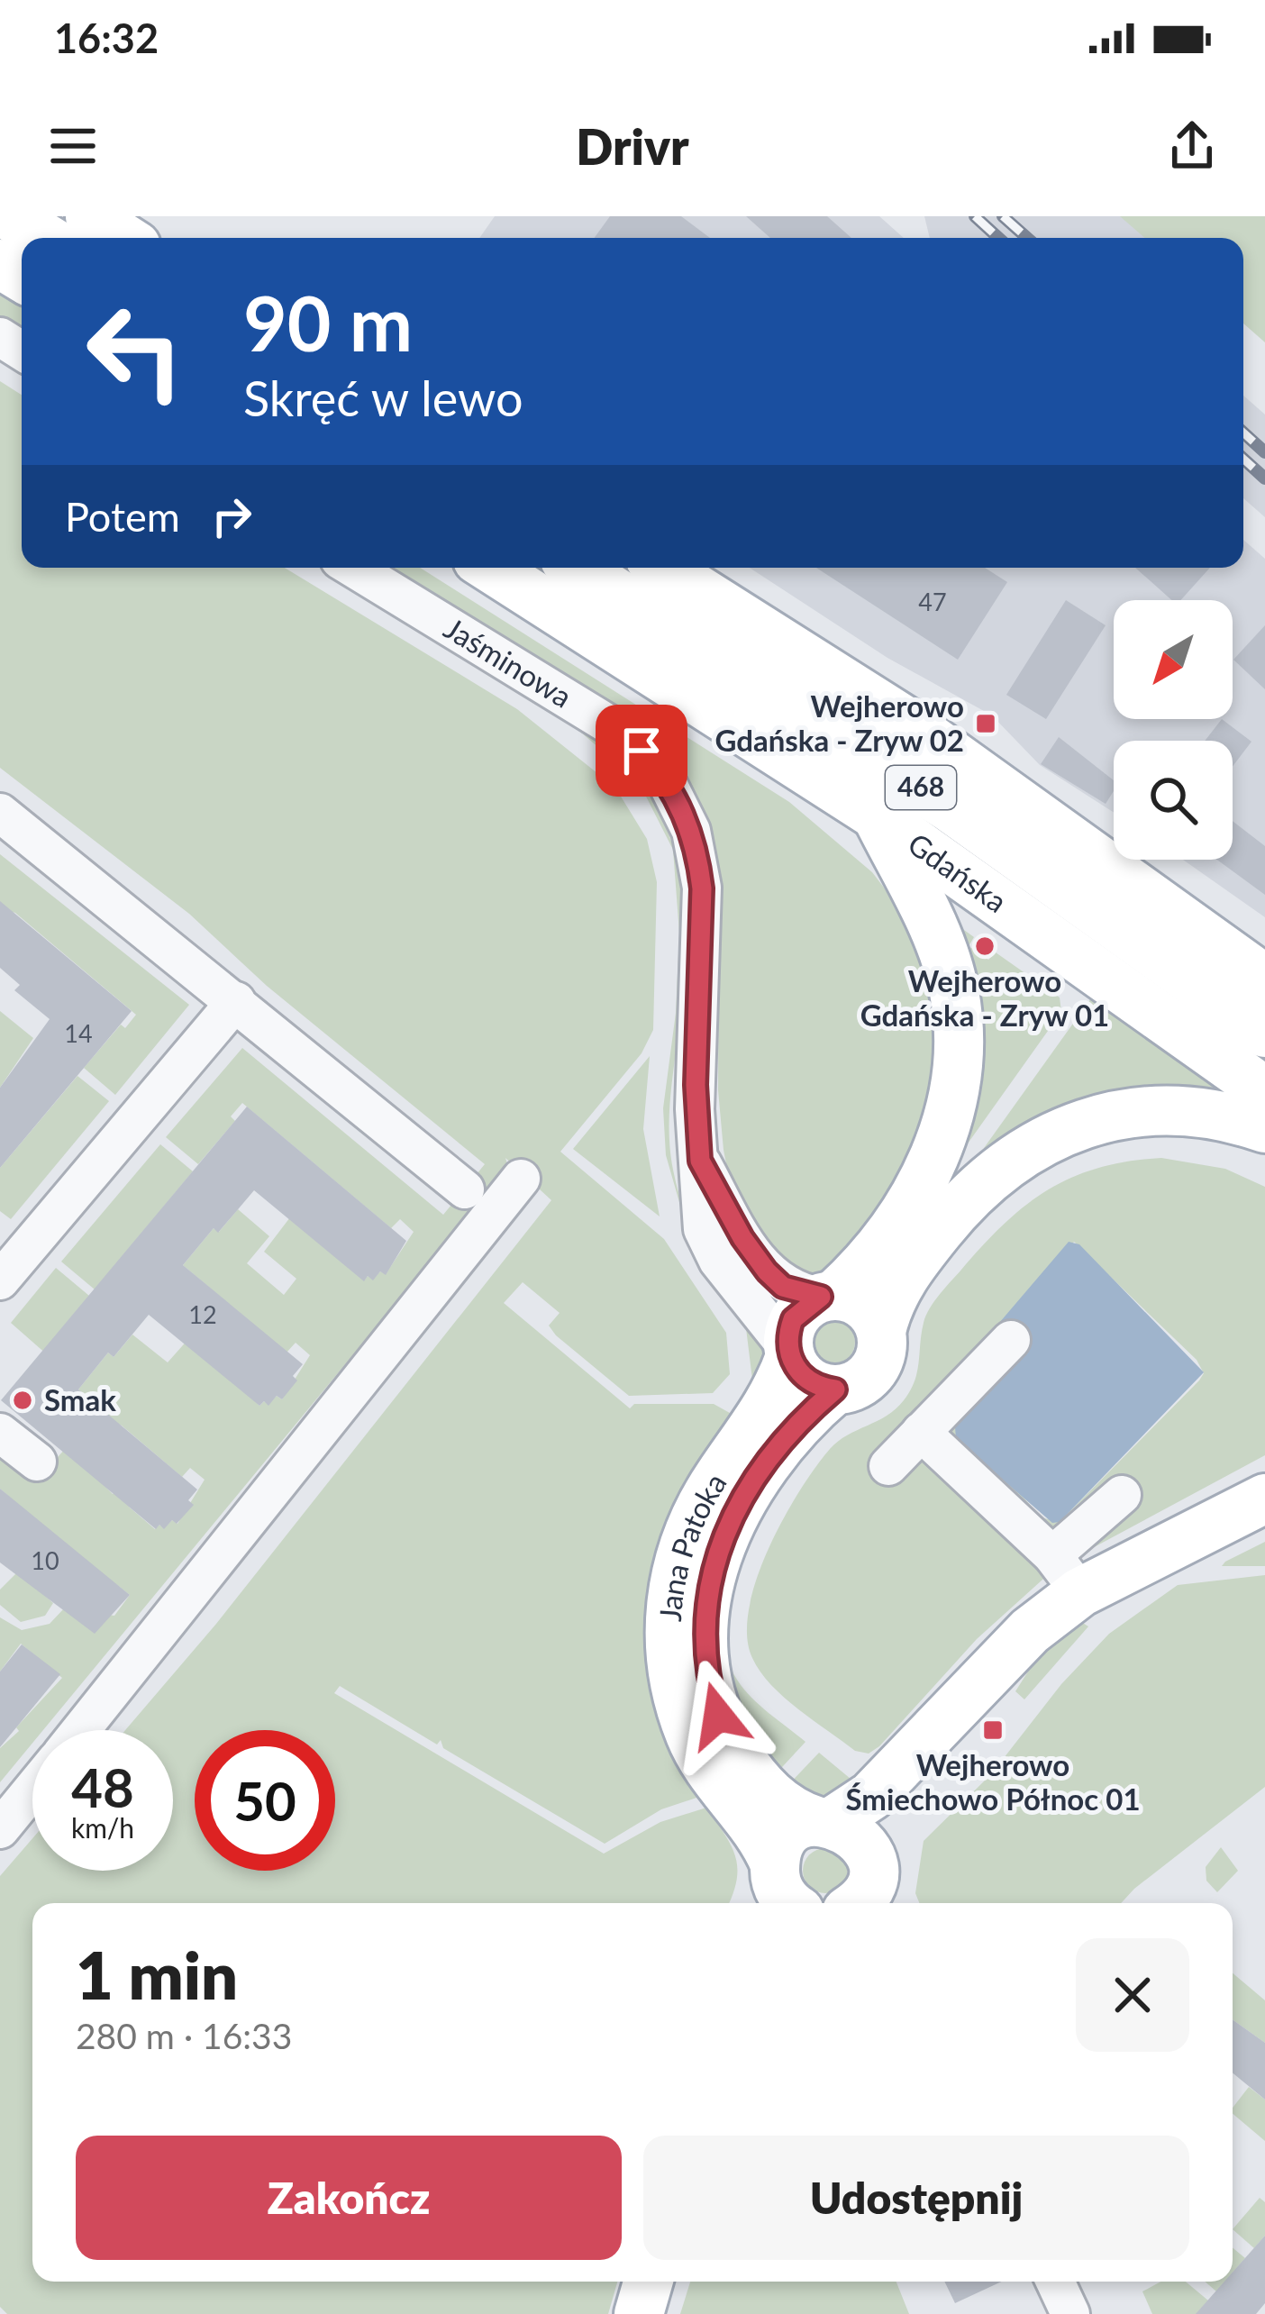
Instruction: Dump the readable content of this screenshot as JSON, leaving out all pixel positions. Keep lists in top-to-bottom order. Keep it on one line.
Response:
{"streets":{"main road":["468","Gdańska","Jana Patoka"],"street":["Jaśminowa"]},"crossings":[["Jaśminowa","Jana Patoka"]],"places":{"transit":["Wejherowo Gdańska - Zryw 02","Wejherowo Śmiechowo Północ 01"],"other":["Wejherowo Gdańska - Zryw 01","Smak"]},"house_numbers":["47","14","12","10"],"north":"bottom left","page":{"status":"16:32","header":"Drivr","turn":["90 m","Skręć w lewo"],"then":"Potem","speed":"48 km/h","limit":"50","heading":["1 min","280 m · 16:33"],"buttons":["Zakończ","Udostępnij"]}}
